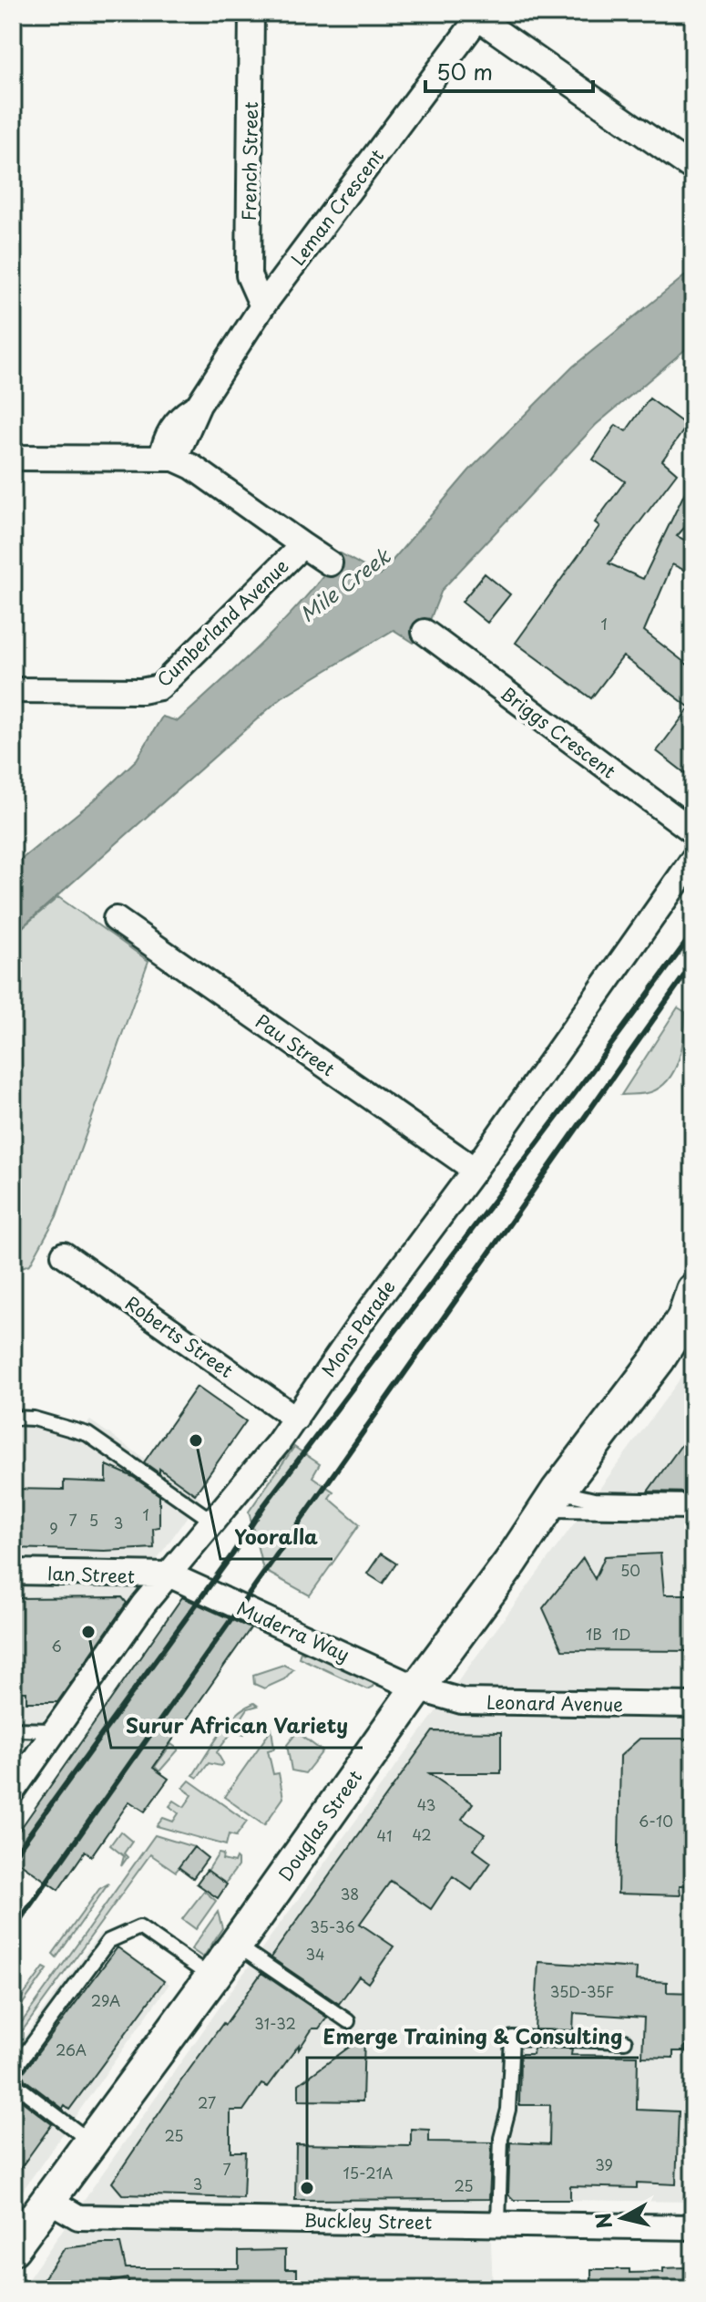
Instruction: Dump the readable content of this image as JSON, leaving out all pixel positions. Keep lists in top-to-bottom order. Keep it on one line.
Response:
{"streets":{"main road":["Douglas Street"],"street":["French Street","Leman Crescent","Cumberland Avenue","Briggs Crescent","Pau Street","Mons Parade","Roberts Street","Ian Street","Muderra Way","Leonard Avenue","Buckley Street"]},"crossings":[["French Street","Leman Crescent"],["Leman Crescent","Cumberland Avenue"],["Pau Street","Mons Parade"],["Mons Parade","Roberts Street"],["Mons Parade","Ian Street"],["Mons Parade","Muderra Way"],["Ian Street","Muderra Way"],["Muderra Way","Leonard Avenue"],["Muderra Way","Douglas Street"],["Leonard Avenue","Douglas Street"],["Douglas Street","Buckley Street"]],"water":["Mile Creek"],"places":["Yooralla","Surur African Variety","Emerge Training & Consulting"],"house_numbers":["1","1","7","5","3","9","50","1B","1D","6","43","6-10","42","41","38","35-36","34","35D-35F","29A","31-32","26A","27","25","39","7","15-21A","3","25"],"scale_bar":"50 m","north":"left"}
